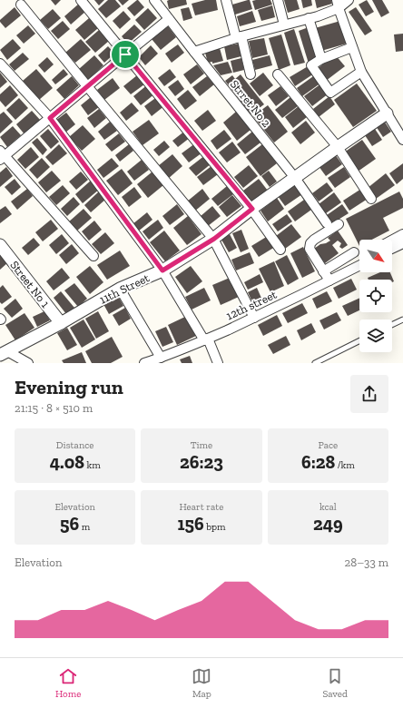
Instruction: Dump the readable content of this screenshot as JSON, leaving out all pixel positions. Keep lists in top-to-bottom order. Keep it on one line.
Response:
{"streets":{"street":["Strret No 2","Street No 1","11th Street","12th street"]},"crossings":[["Strret No 2","11th Street"],["Street No 1","11th Street"]],"north":"bottom right","page":{"heading":["Evening run","21:15 · 8 × 510 m"],"stats":[["Distance","4.08 km"],["Time","26:23"],["Pace","6:28 /km"],["Elevation","56 m"],["Heart rate","156 bpm"],["kcal","249"]],"chart":["Elevation","28–33 m"],"tabs":["Home","Map","Saved"]}}
